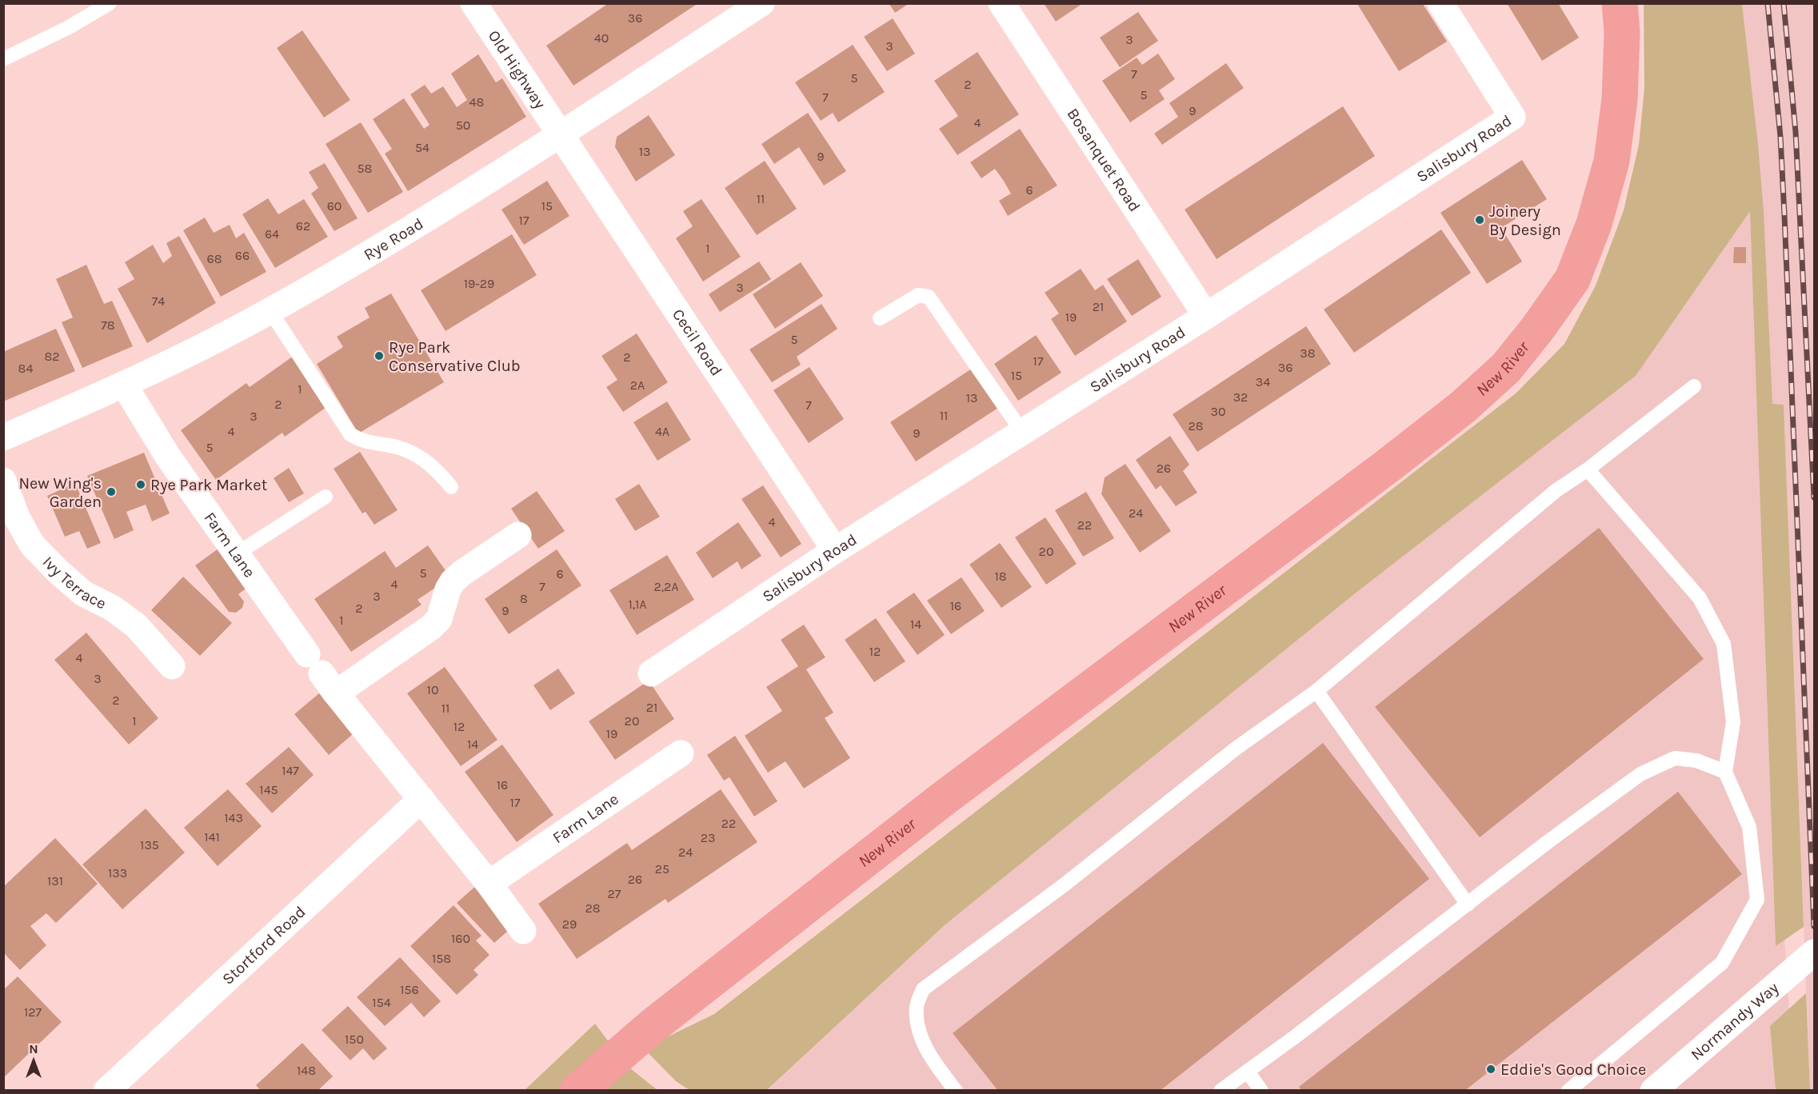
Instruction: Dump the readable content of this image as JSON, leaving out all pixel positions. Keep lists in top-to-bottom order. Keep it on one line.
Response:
{"streets":{"street":["Old Highway","Salisbury Road","Bosanquet Road","Rye Road","Cecil Road","Farm Lane","Ivy Terrace","Stortford Road","Normandy Way"]},"crossings":[["Old Highway","Rye Road"],["Old Highway","Cecil Road"],["Salisbury Road","Bosanquet Road"],["Salisbury Road","Cecil Road"],["Rye Road","Cecil Road"],["Rye Road","Farm Lane"],["Farm Lane","Stortford Road"]],"water":["New River"],"places":["Joinery By Design","Rye Park Conservative Club","Rye Park Market","New Wing's Garden","Eddie's Good Choice"],"house_numbers":["36","40","3","3","7","5","2","5","7","48","9","4","50","54","13","9","58","6","11","60","15","17","62","64","1","66","68","19-29","3","74","21","19","78","5","38","82","2","17","36","84","15","34","2A","1","32","13","2","7","30","11","3","28","4","4A","9","5","26","24","4","22","20","5","6","18","4","7","2,2A","3","8","1,1A","16","2","9","1","14","12","4","3","10","2","21","11","1","20","12","19","14","147","16","145","17","143","22","141","23","135","24","25","133","26","131","27","28","29","160","158","156","154","127","150","148"],"north":"top"}
